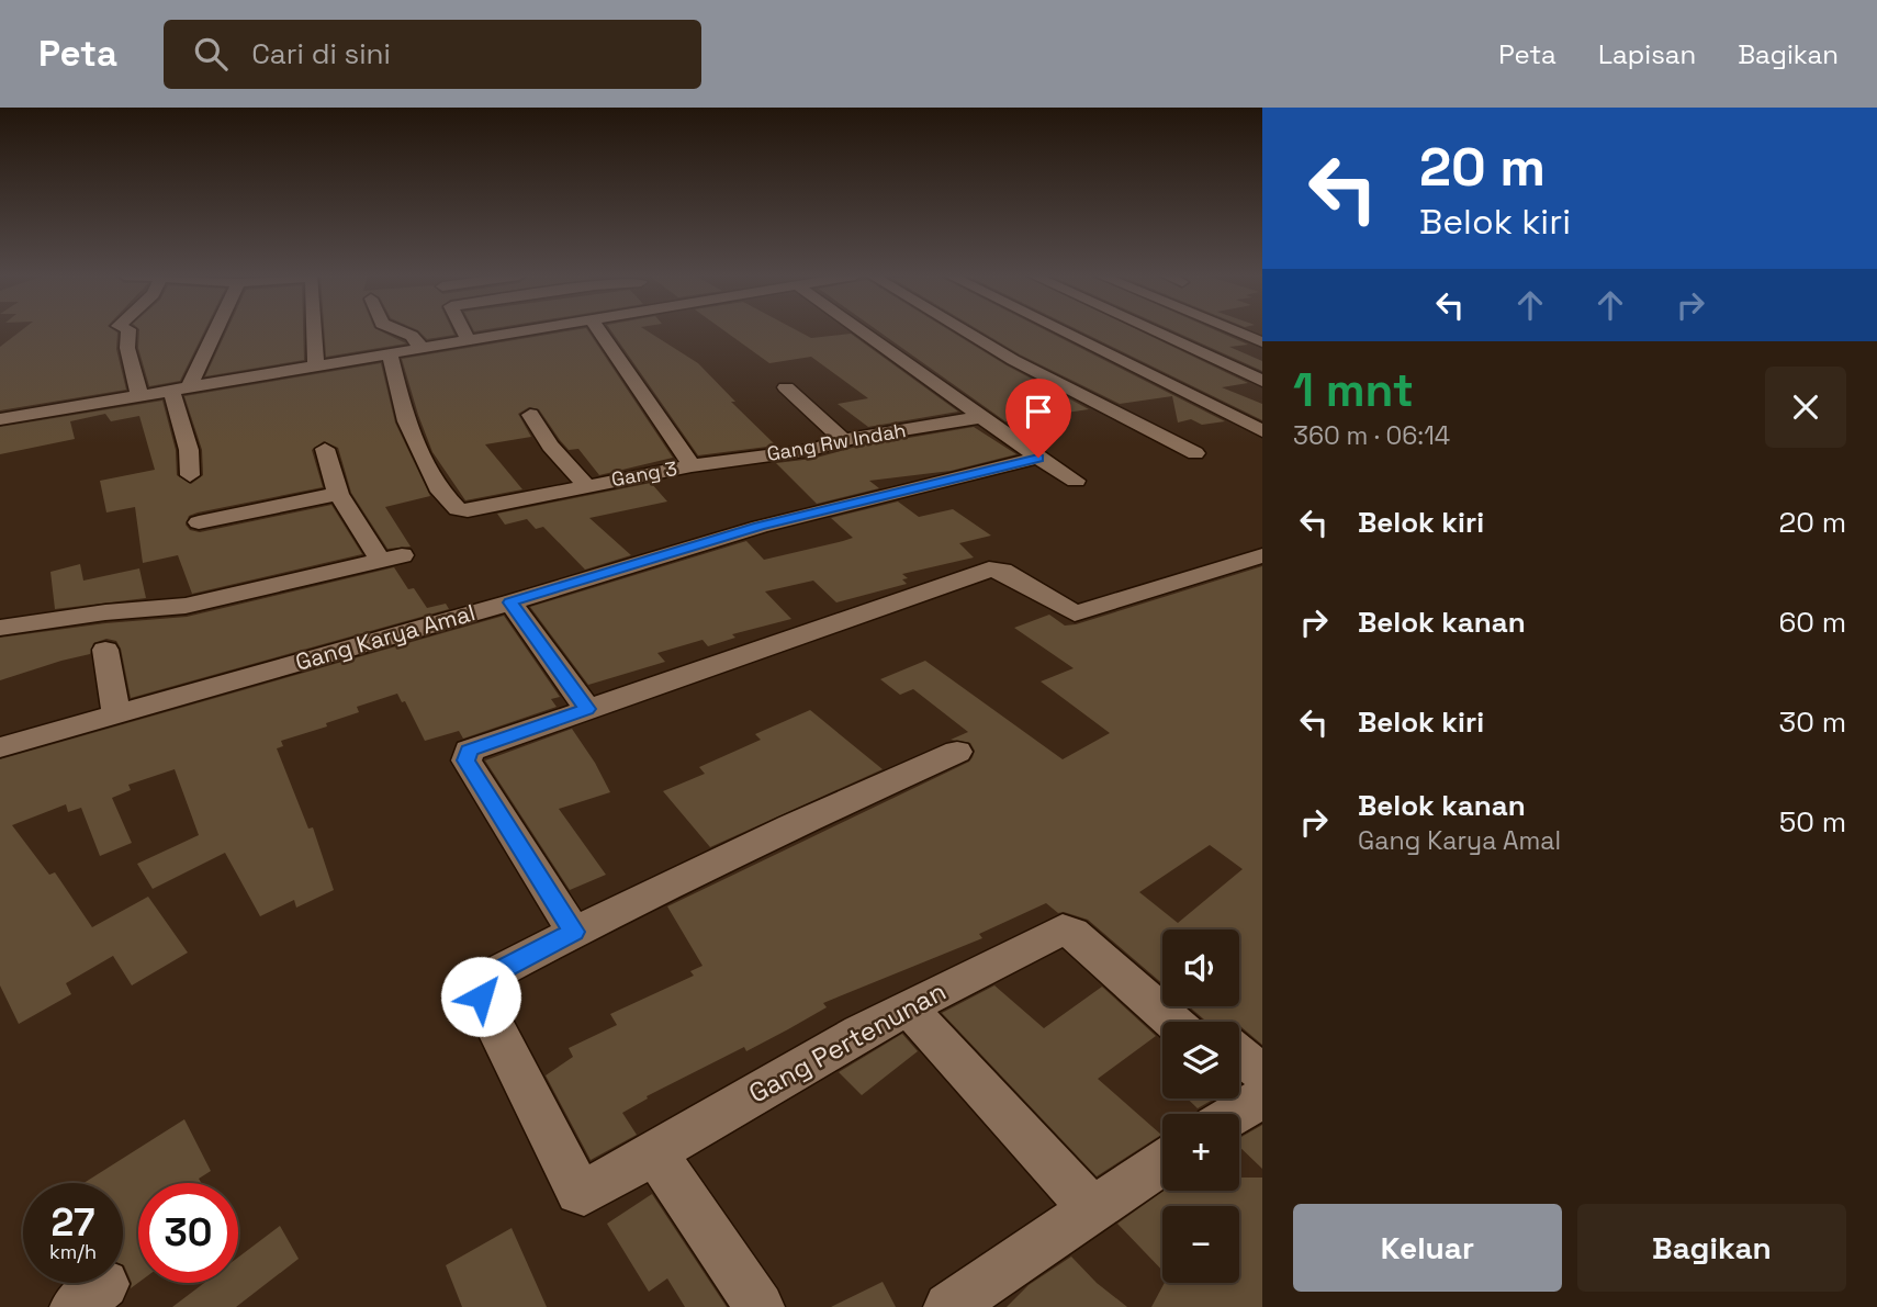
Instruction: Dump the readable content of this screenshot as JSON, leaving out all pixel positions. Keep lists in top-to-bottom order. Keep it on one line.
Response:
{"streets":{"street":["Gang Rw Indah","Gang 3","Gang Karya Amal","Gang Pertenunan"]},"crossings":[["Gang Rw Indah","Gang 3"]],"page":{"header":"Peta","search":"Cari di sini","nav":["Peta","Lapisan","Bagikan"],"turn":["20 m","Belok kiri"],"heading":["1 mnt","360 m · 06:14"],"list":[{"name":"Belok kiri","value":"20 m"},{"name":"Belok kanan","value":"60 m"},{"name":"Belok kiri","value":"30 m"},{"name":"Belok kanan","note":"Gang Karya Amal","value":"50 m"}],"map_buttons":["+","−"],"speed":"27 km/h","limit":"30","buttons":["Keluar","Bagikan"]}}
